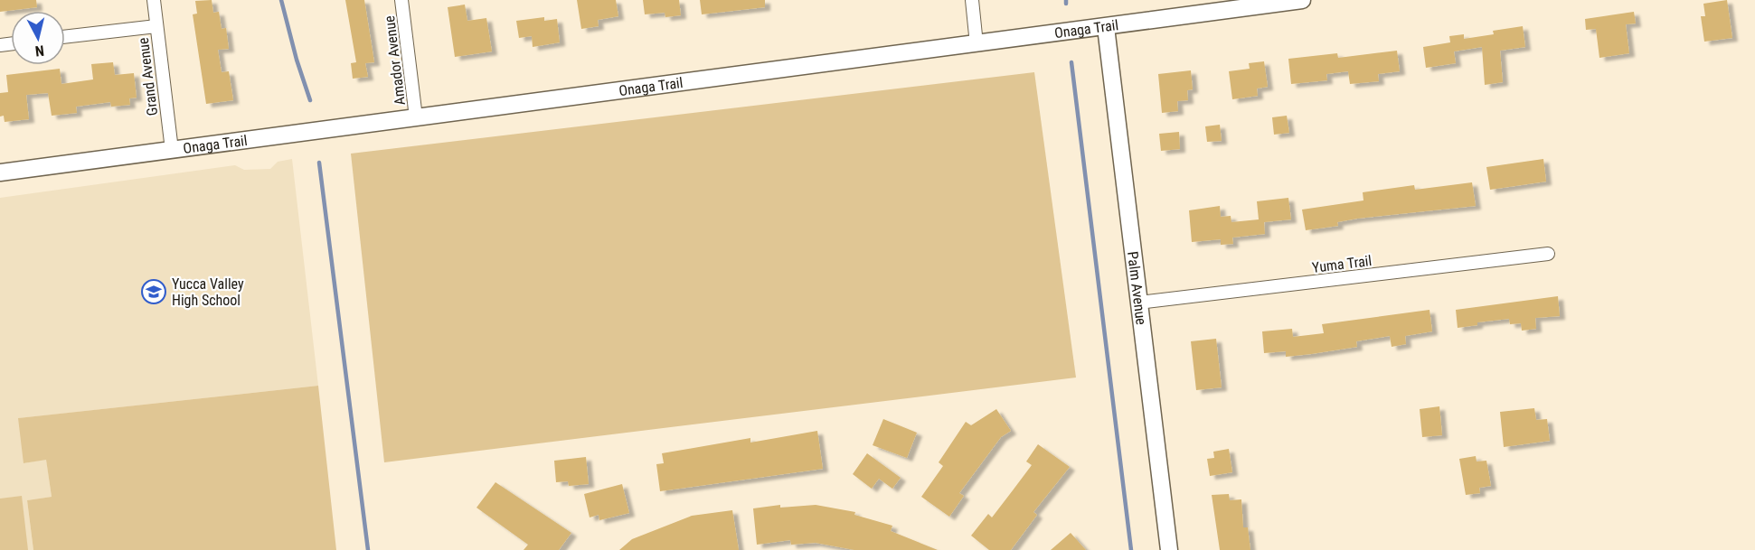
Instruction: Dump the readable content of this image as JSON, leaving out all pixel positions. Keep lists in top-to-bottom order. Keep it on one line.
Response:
{"streets":{"street":["Onaga Trail","Amador Avenue","Grand Avenue","Yuma Trail","Palm Avenue"]},"crossings":[["Onaga Trail","Amador Avenue"],["Onaga Trail","Grand Avenue"],["Onaga Trail","Palm Avenue"],["Yuma Trail","Palm Avenue"]],"places":{"school or university":["Yucca Valley High School"]},"north":"bottom"}
